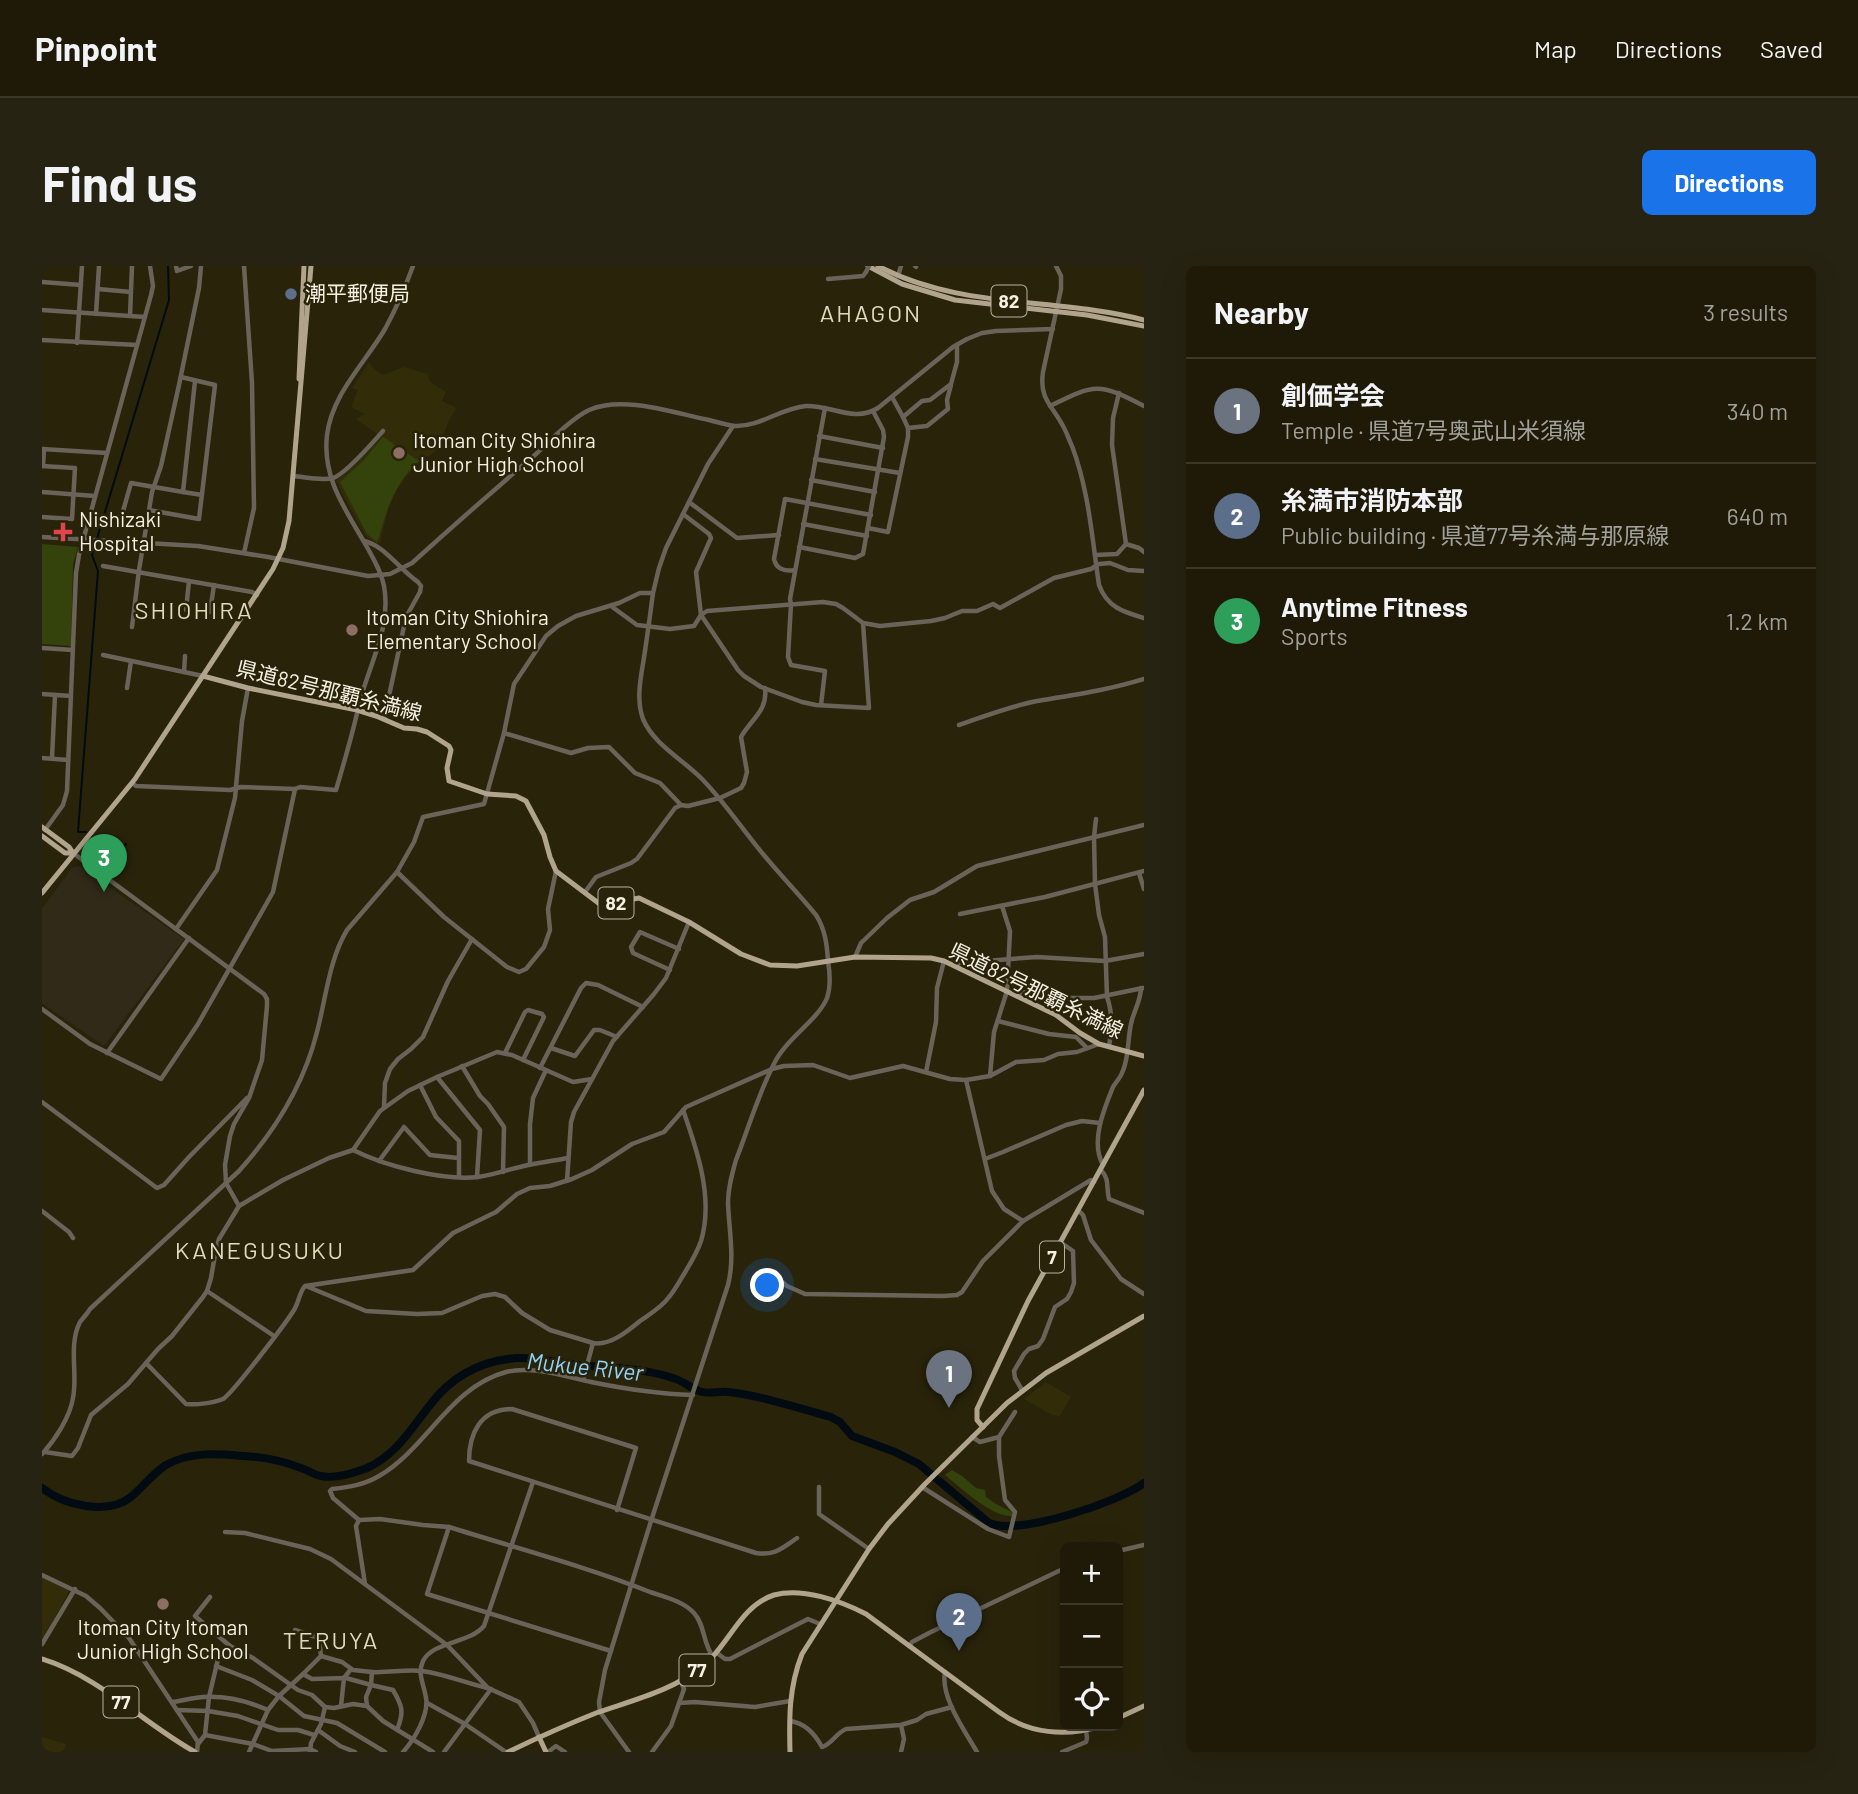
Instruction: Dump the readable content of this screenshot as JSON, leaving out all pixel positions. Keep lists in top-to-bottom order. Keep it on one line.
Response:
{"streets":{"main road":["82","県道82号那覇糸満線","7","77"]},"districts":["AHAGON","SHIOHIRA","KANEGUSUKU","TERUYA"],"water":["Mukue River"],"places":{"other":["潮平郵便局","Itoman City Shiohira Junior High School","Itoman City Shiohira Elementary School","Itoman City Itoman Junior High School"],"health":["Nishizaki Hospital"]},"page":{"header":"Pinpoint","nav":["Map","Directions","Saved"],"buttons":"Directions","title":"Find us","heading":["Nearby","3 results"],"list":[{"mark":"1","name":"創価学会","note":"Temple · 県道7号奥武山米須線","value":"340 m"},{"mark":"2","name":"糸満市消防本部","note":"Public building · 県道77号糸満与那原線","value":"640 m"},{"mark":"3","name":"Anytime Fitness","note":"Sports","value":"1.2 km"}],"pins":["3","1","2"],"map_buttons":["+","−"]}}
